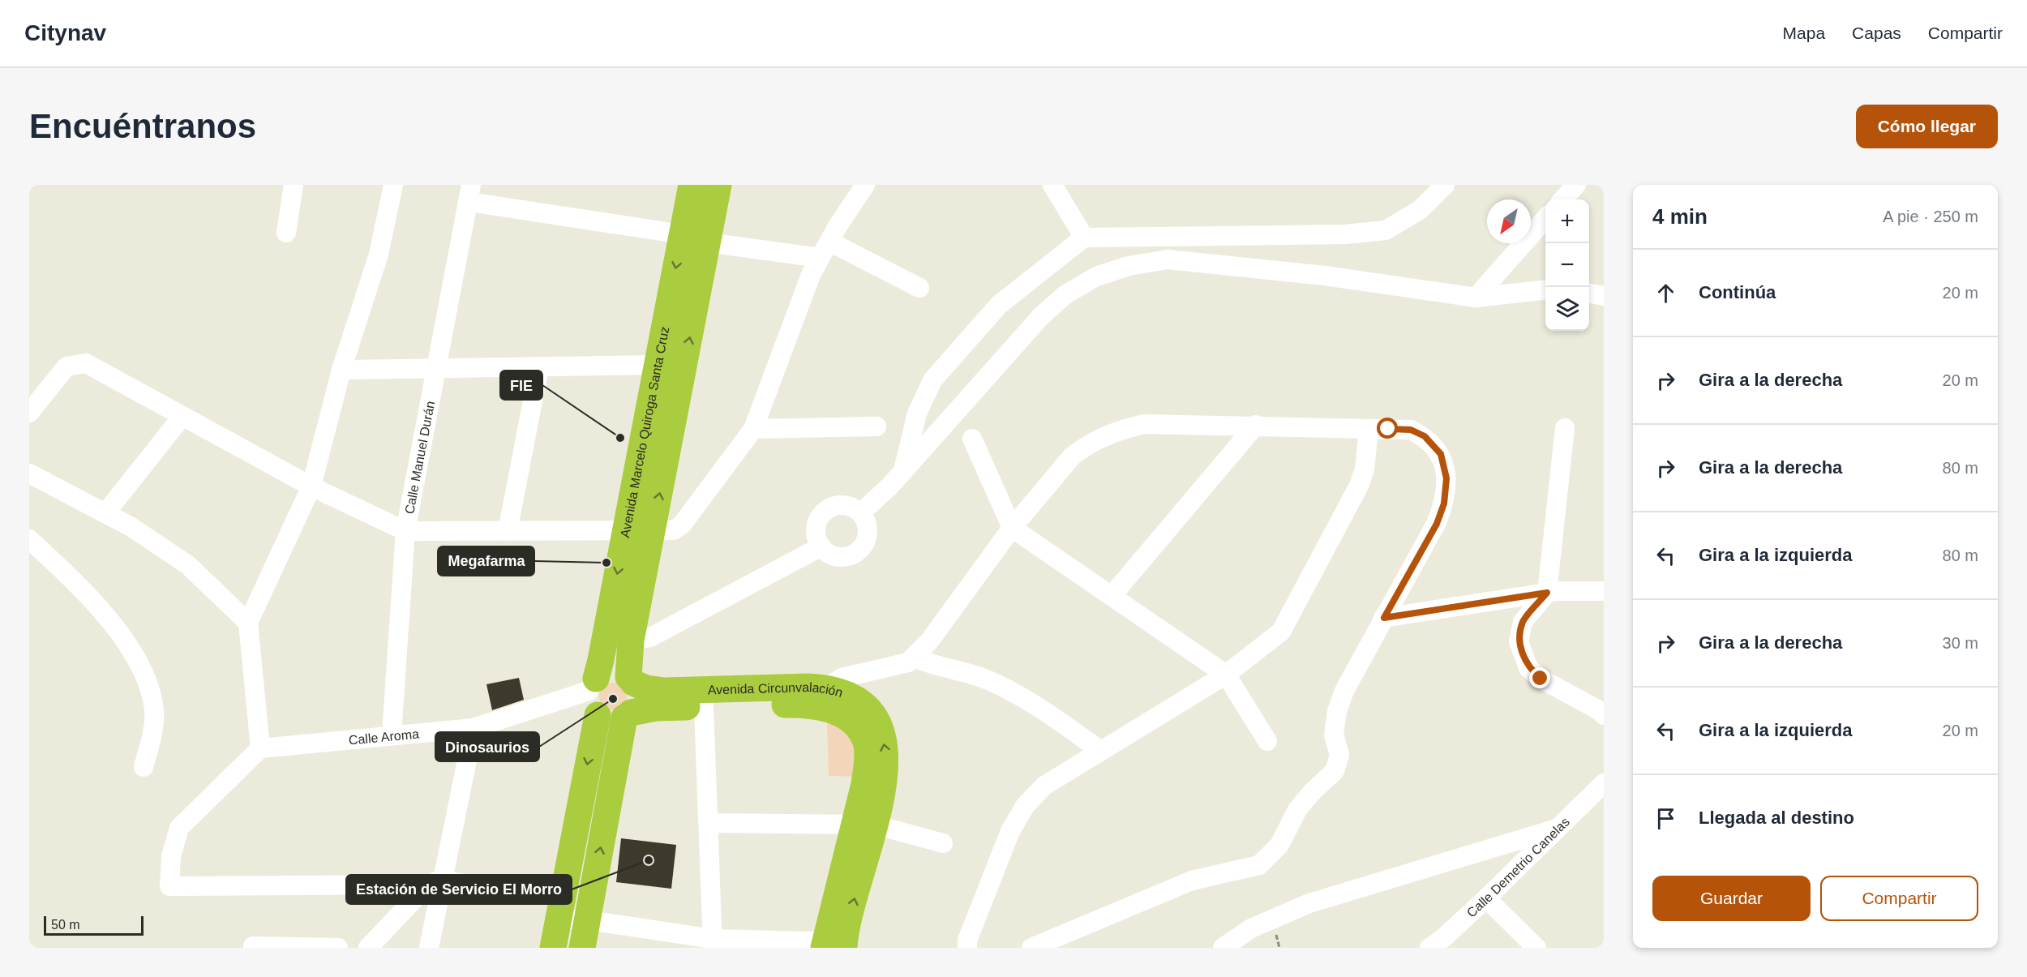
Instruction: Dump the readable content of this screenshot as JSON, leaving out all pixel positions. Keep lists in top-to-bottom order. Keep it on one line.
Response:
{"streets":{"highway":["Avenida Marcelo Quiroga Santa Cruz","Avenida Circunvalación"],"street":["Calle Manuel Durán","Calle Aroma","Calle Demetrio Canelas"]},"crossings":[["Avenida Marcelo Quiroga Santa Cruz","Avenida Circunvalación"],["Avenida Marcelo Quiroga Santa Cruz","Calle Aroma"],["Calle Manuel Durán","Calle Aroma"],["Avenida Circunvalación","Calle Aroma"]],"places":["FIE","Megafarma","Dinosaurios","Estación de Servicio El Morro"],"scale_bar":"50 m","north":"bottom left","page":{"header":"Citynav","nav":["Mapa","Capas","Compartir"],"buttons":["Cómo llegar",["Guardar","Compartir"]],"title":"Encuéntranos","heading":["4 min","A pie · 250 m"],"map_buttons":["+","−"],"list":[["Continúa","20 m"],["Gira a la derecha","20 m"],["Gira a la derecha","80 m"],["Gira a la izquierda","80 m"],["Gira a la derecha","30 m"],["Gira a la izquierda","20 m"],"Llegada al destino"],"scale":"50 m"}}
